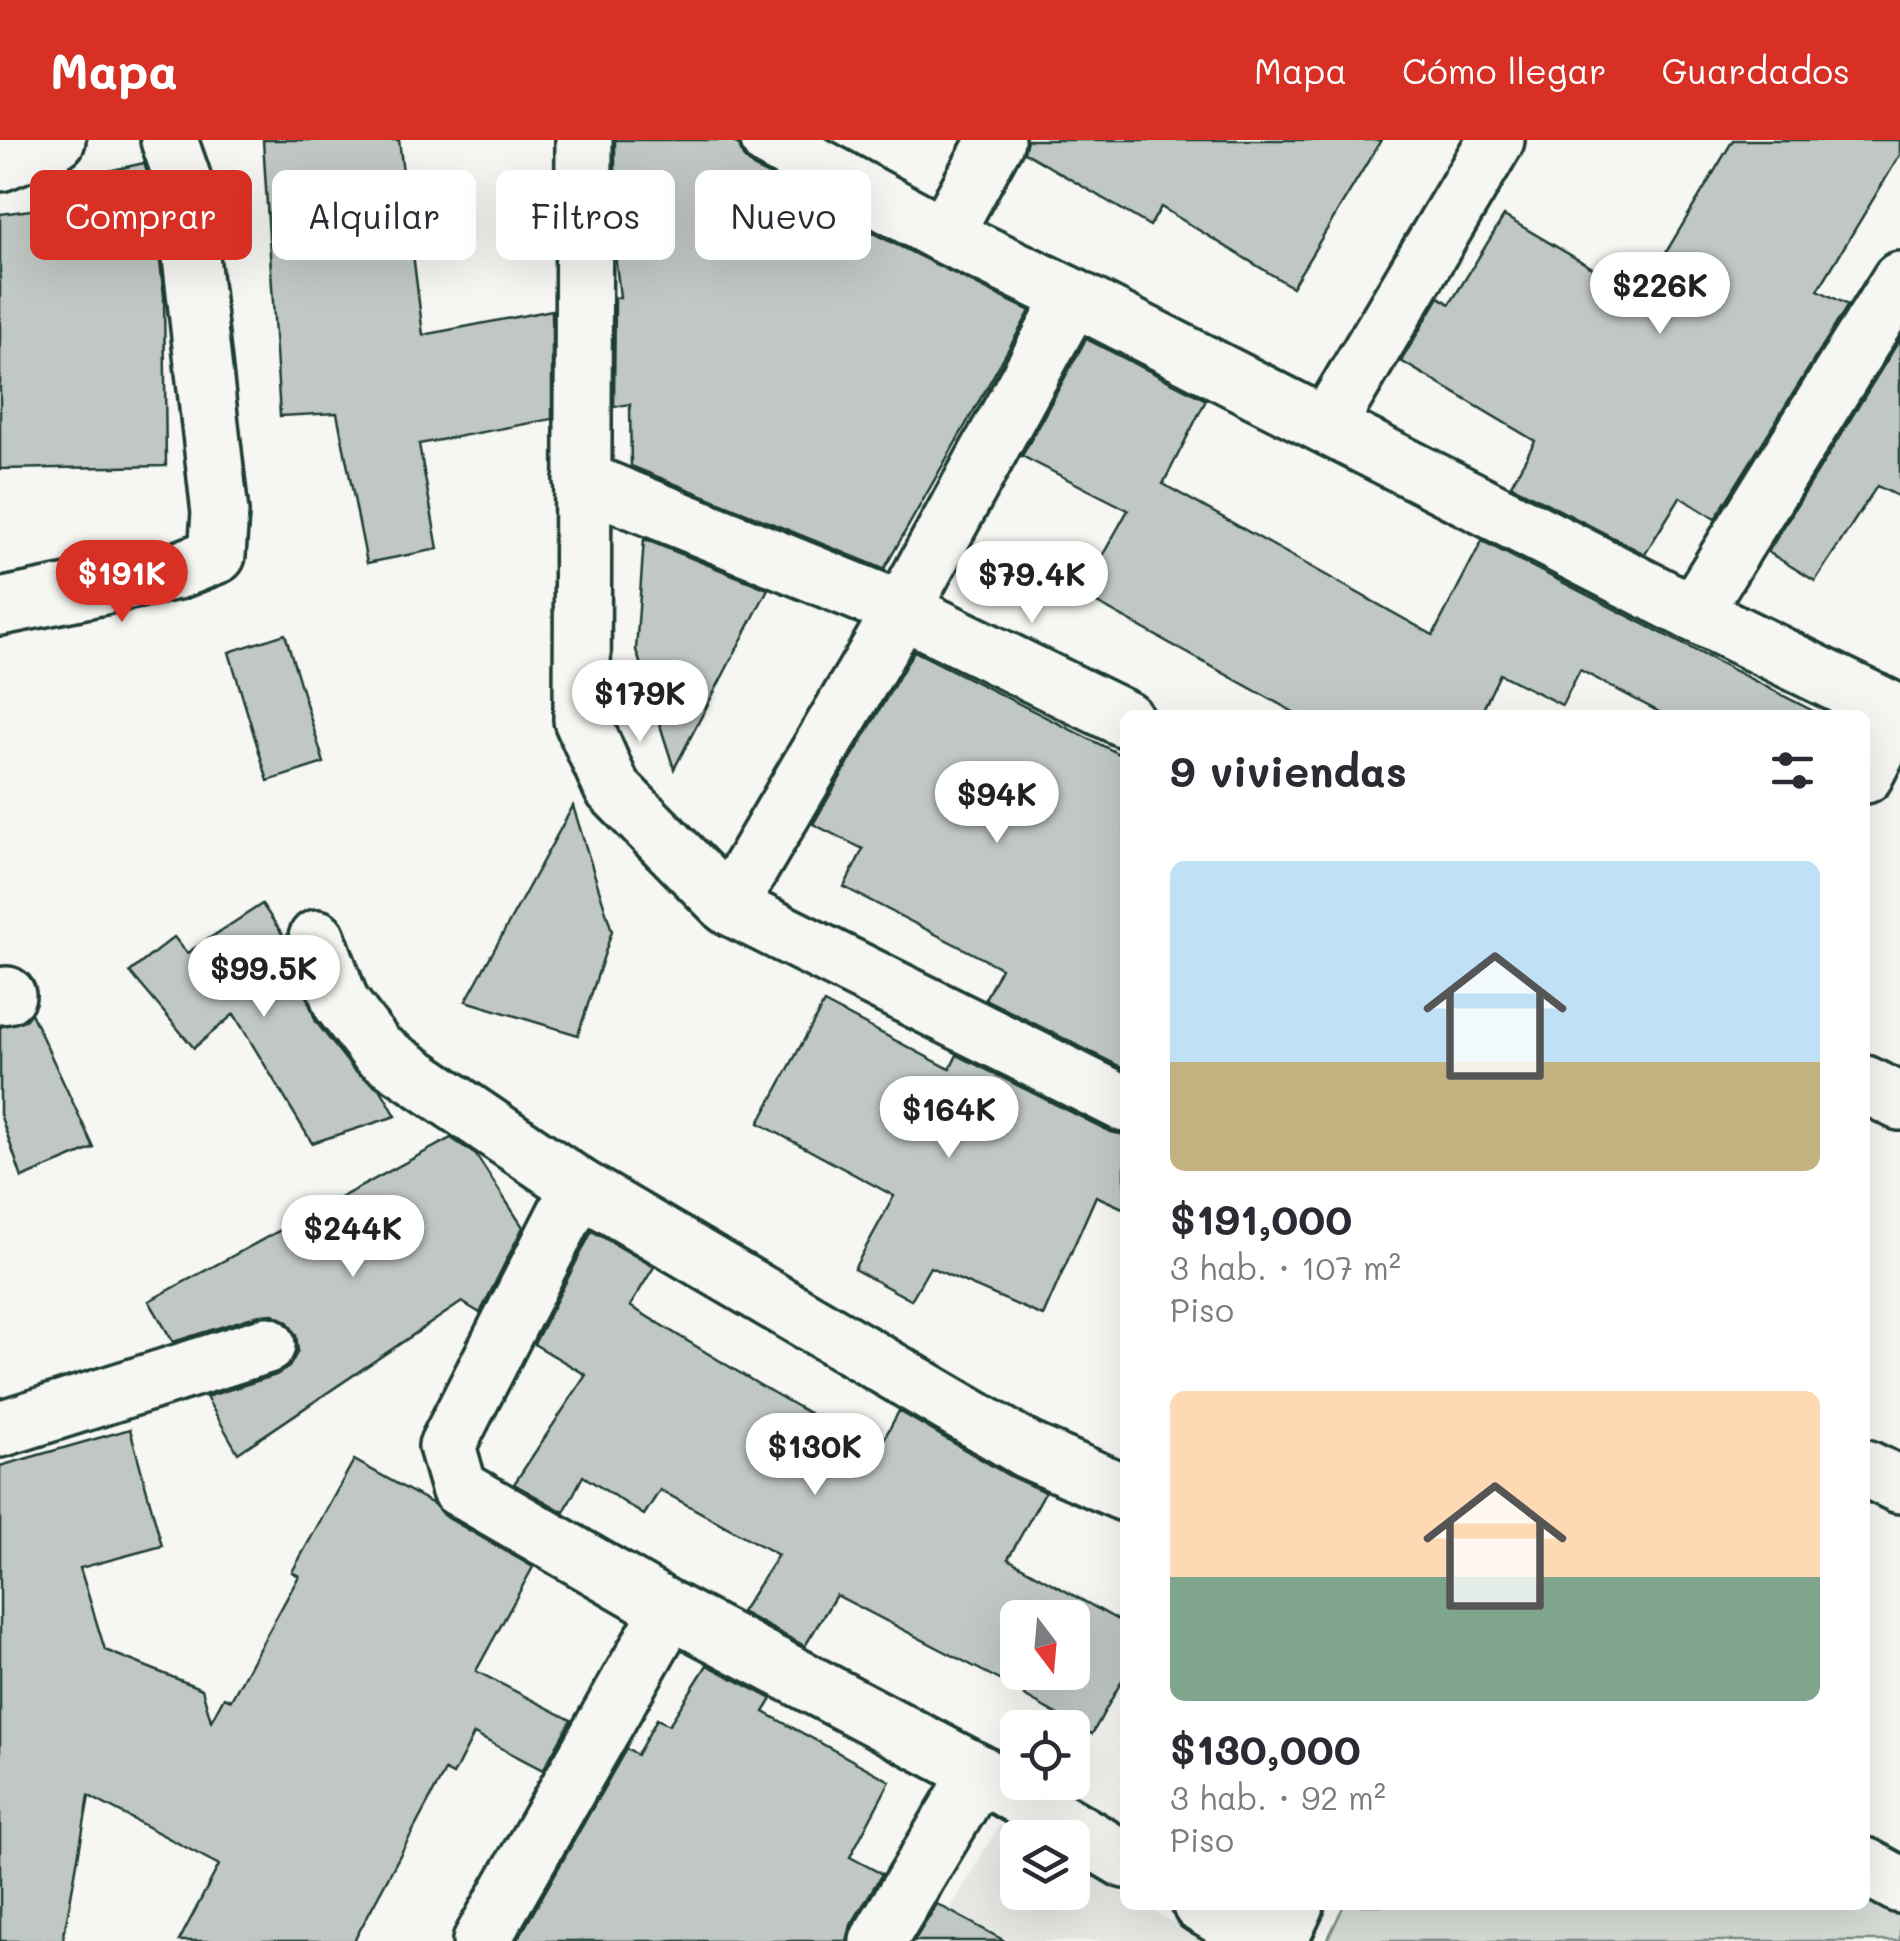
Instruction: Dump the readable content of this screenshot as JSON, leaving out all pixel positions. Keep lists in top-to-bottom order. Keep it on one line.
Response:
{"north":"bottom","page":{"header":"Mapa","nav":["Mapa","Cómo llegar","Guardados"],"chip":["Comprar","Alquilar","Filtros","Nuevo"],"price":["$226K","$191K","$79.4K","$179K","$94K","$99.5K","$164K","$244K","$130K"],"heading":"9 viviendas","list":[{"name":"$191,000","note":"3 hab. · 107 m² · Piso"},{"name":"$130,000","note":"3 hab. · 92 m² · Piso"}]}}
